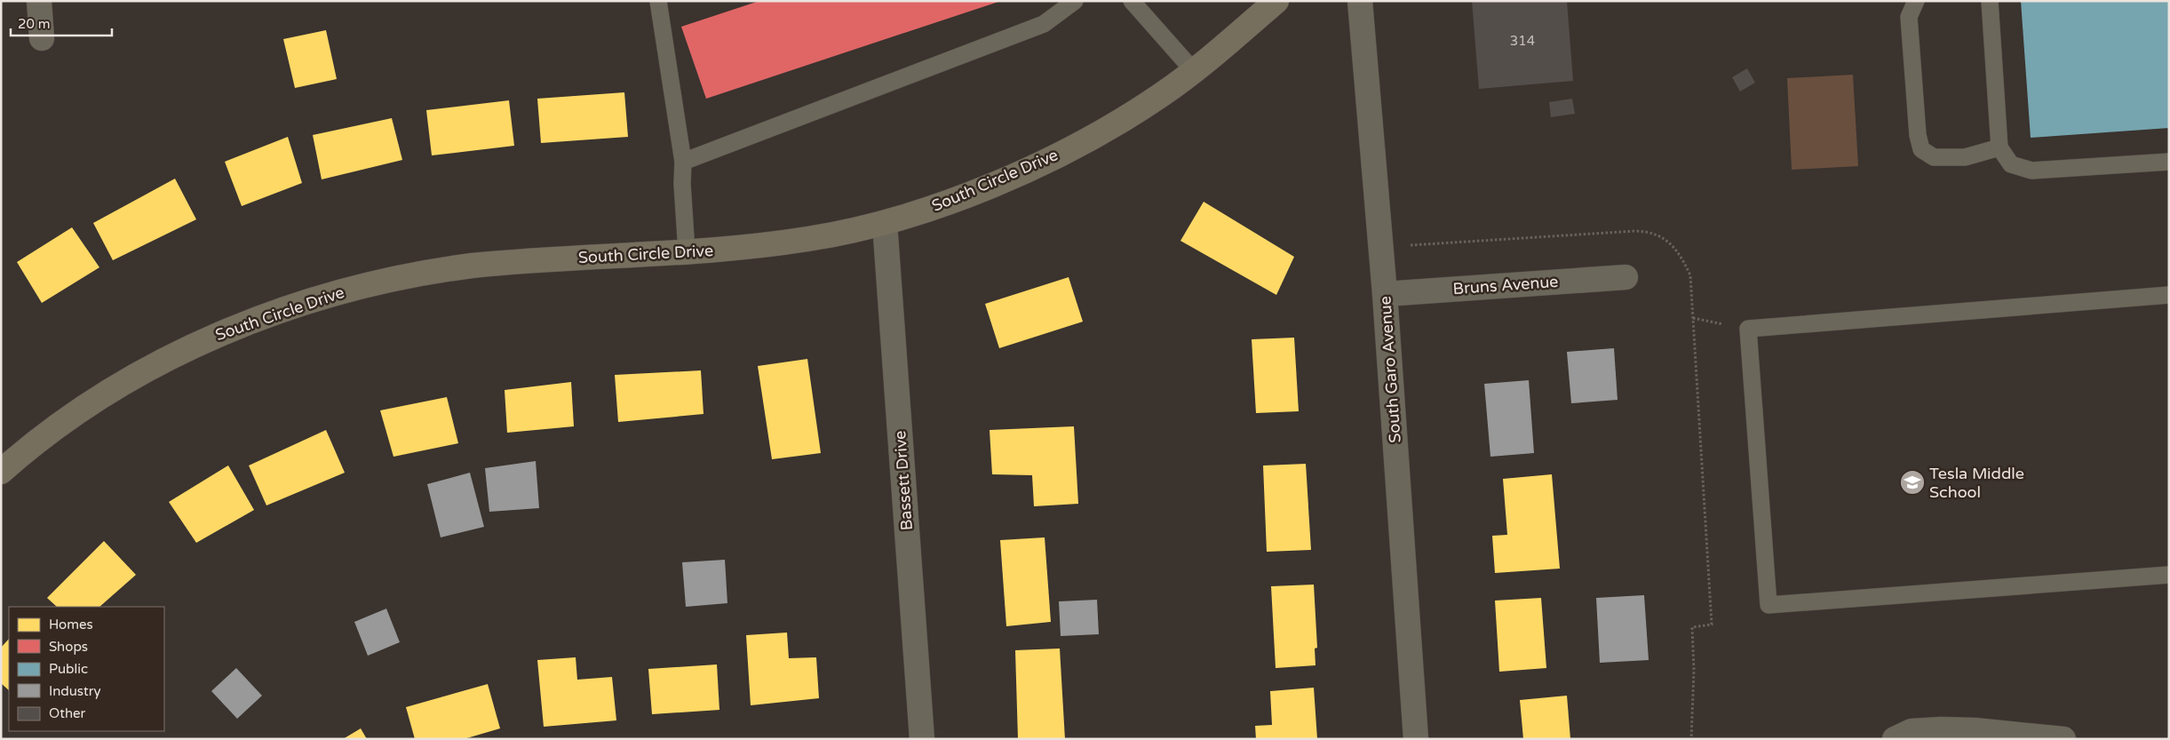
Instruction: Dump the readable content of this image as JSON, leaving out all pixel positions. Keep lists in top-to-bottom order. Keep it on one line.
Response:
{"streets":{"main road":["South Circle Drive"],"street":["Bruns Avenue","South Garo Avenue","Bassett Drive"]},"crossings":[["South Circle Drive","Bassett Drive"],["Bruns Avenue","South Garo Avenue"]],"places":{"school or university":["Tesla Middle School"]},"house_numbers":["314"],"legend":["Homes","Shops","Public","Industry","Other"],"scale_bar":"20 m"}
